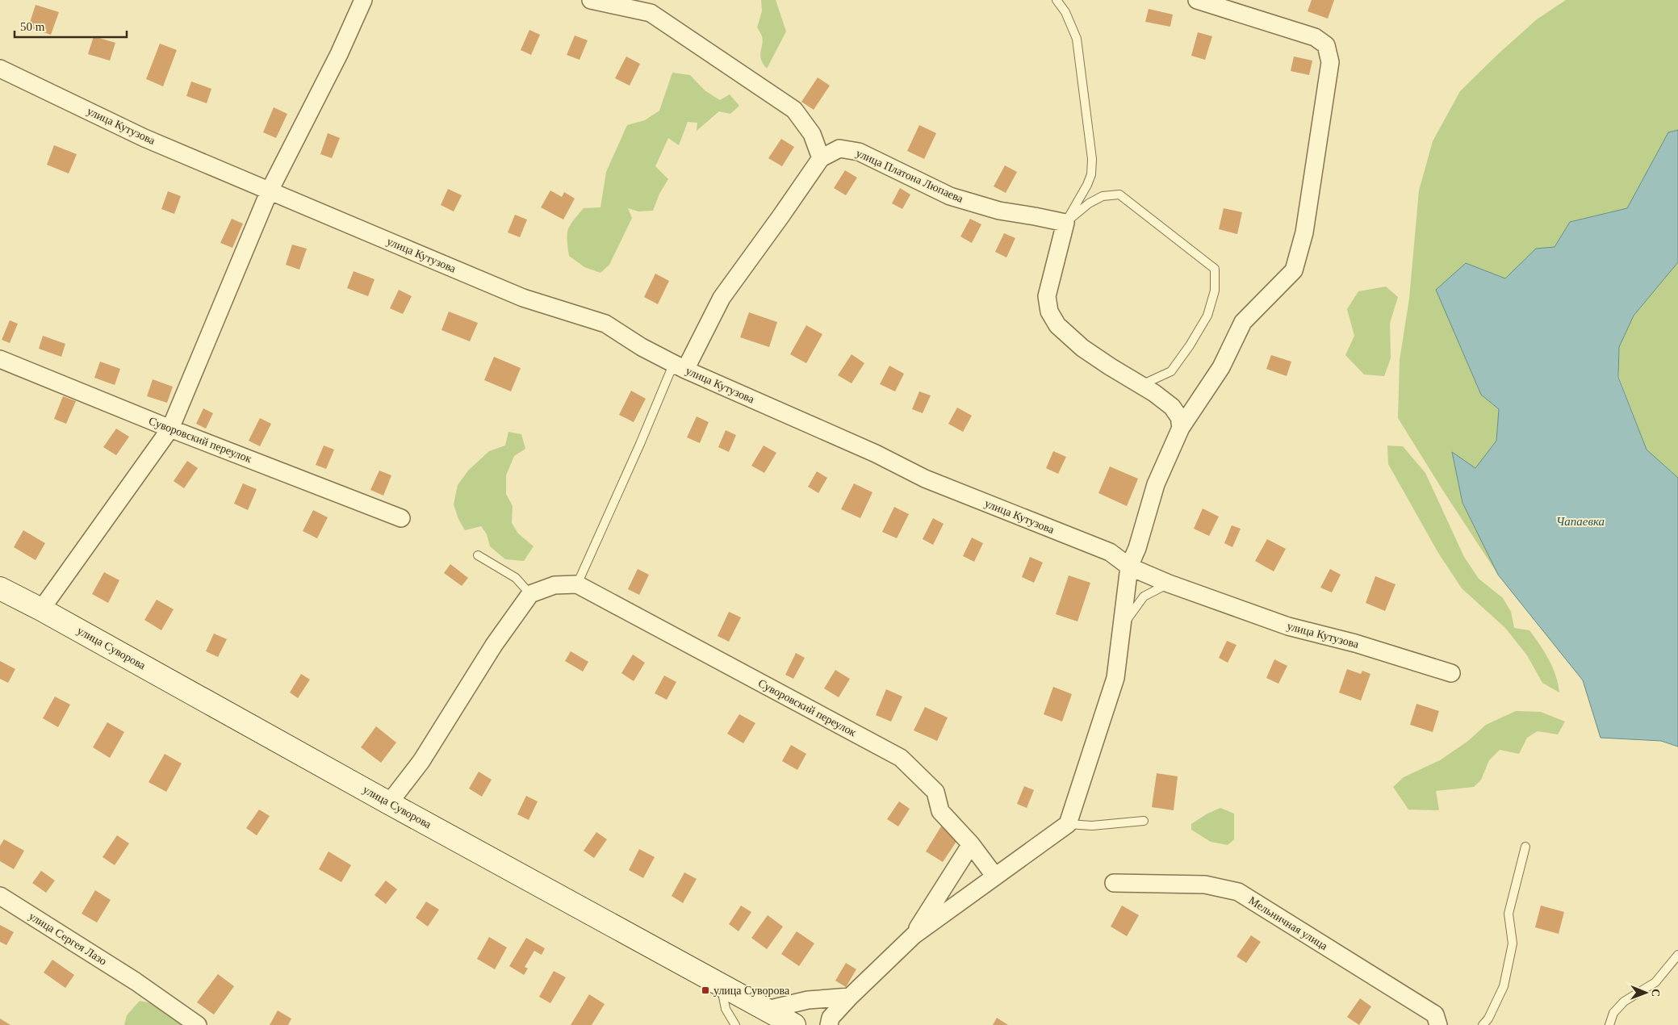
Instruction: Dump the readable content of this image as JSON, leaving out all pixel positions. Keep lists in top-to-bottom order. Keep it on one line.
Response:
{"streets":{"street":["улица Кутузова","улица Платона Люпаева","Суворовский переулок","улица Суворова","Мельничная улица","улица Сергея Лазо"]},"water":["Чапаевка"],"places":{"transit":["улица Суворова"]},"scale_bar":"50 m","north":"right"}
